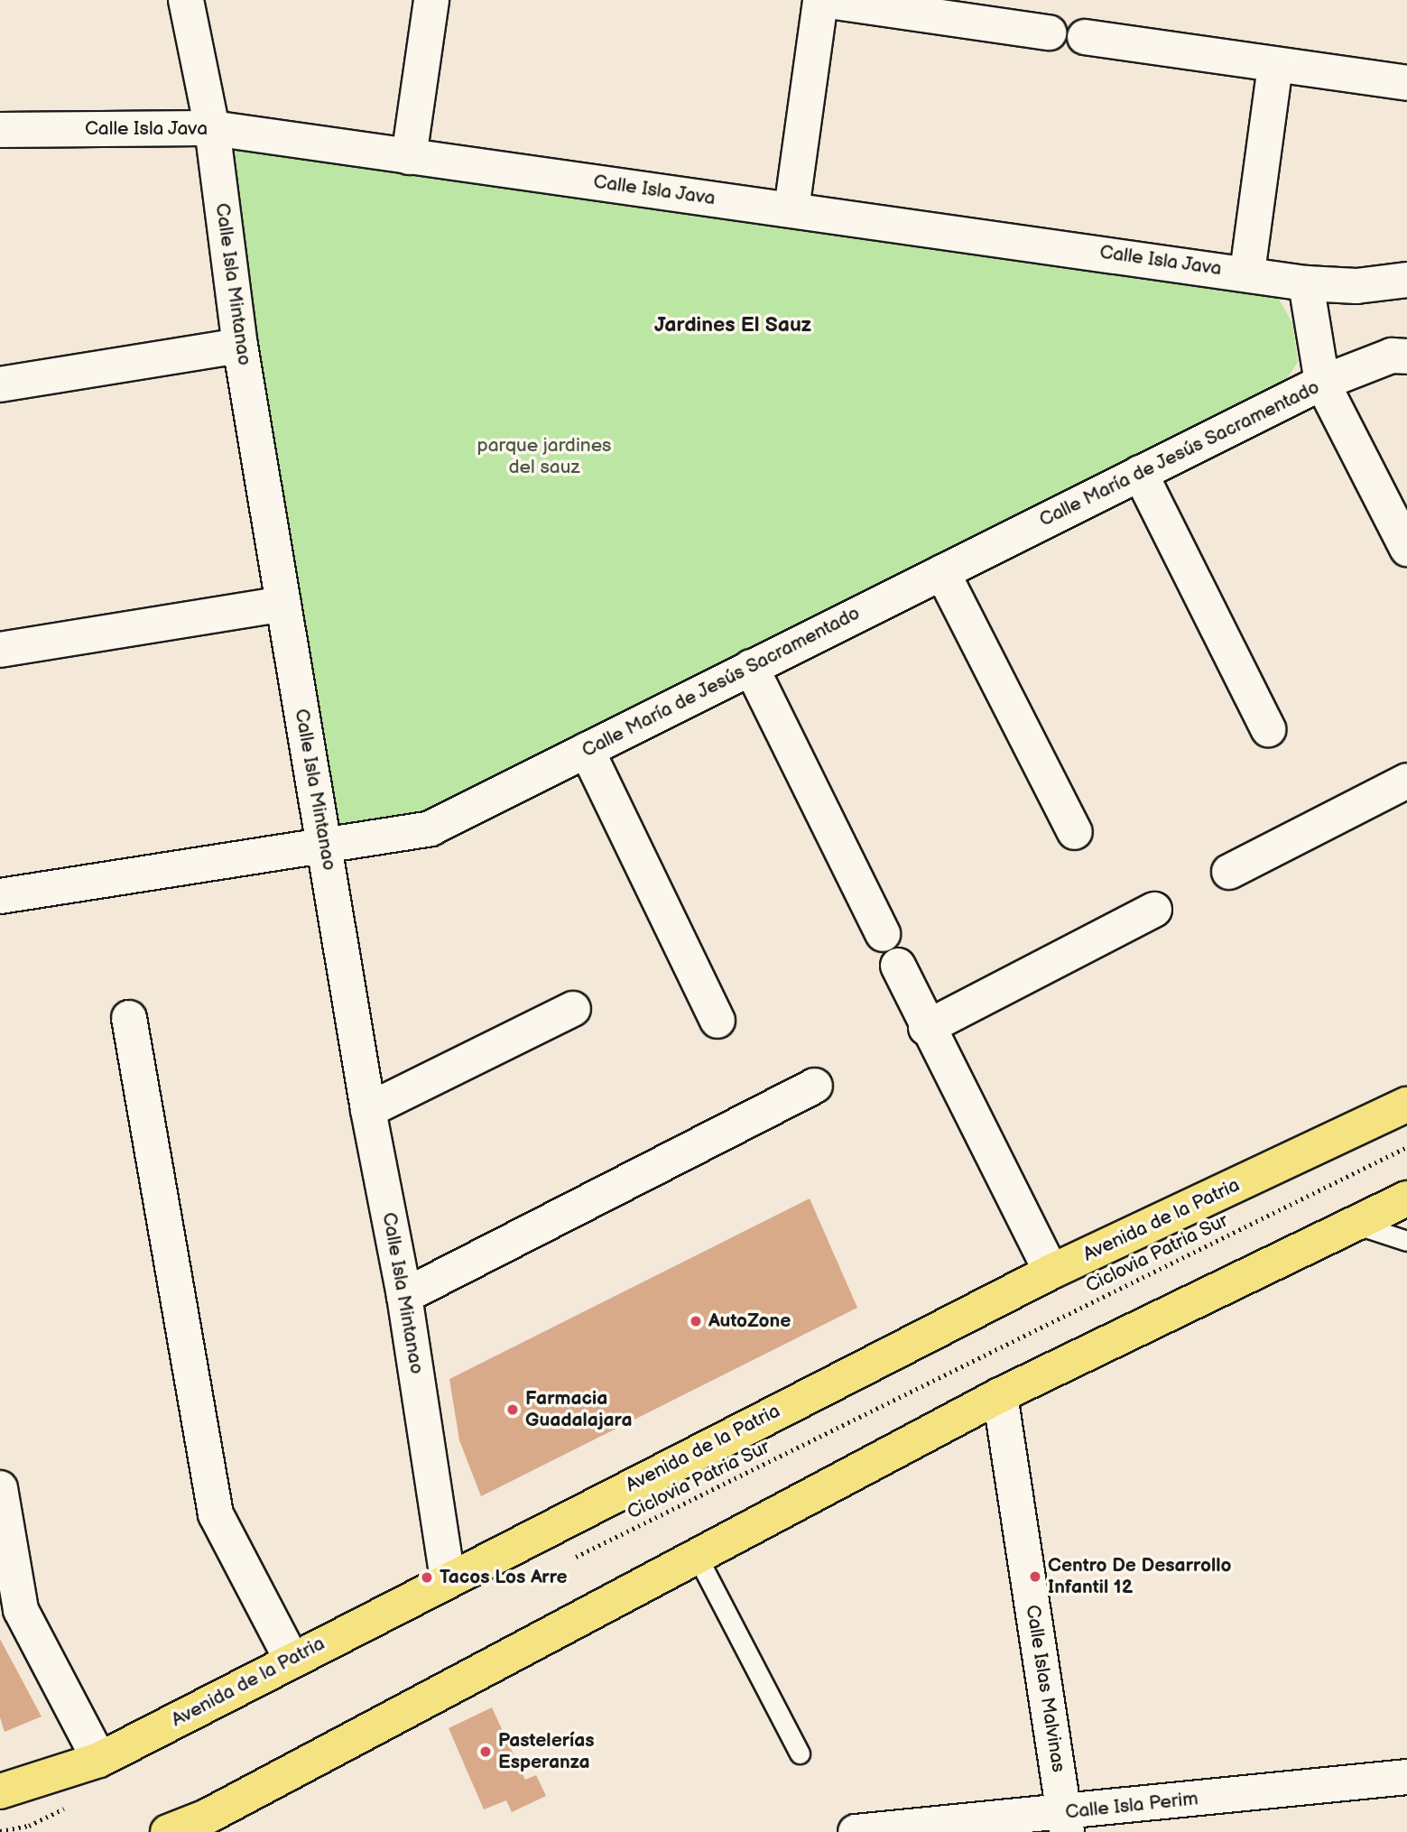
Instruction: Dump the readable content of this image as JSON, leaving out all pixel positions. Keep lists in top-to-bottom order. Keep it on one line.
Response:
{"streets":{"main road":["Avenida de la Patria"],"street":["Calle Isla Java","Calle Isla Mintanao","Calle María de Jesús Sacramentado","Calle Islas Malvinas","Calle Isla Perim"],"path":["Ciclovia Patria Sur"]},"crossings":[["Calle Isla Java","Calle Isla Mintanao"],["Calle Isla Mintanao","Calle María de Jesús Sacramentado"],["Calle Isla Mintanao","Avenida de la Patria"],["Calle Islas Malvinas","Calle Isla Perim"]],"districts":["Jardines El Sauz"],"parks":["parque jardines del sauz"],"places":["AutoZone","Farmacia Guadalajara","Centro De Desarrollo Infantil 12","Tacos Los Arre","Pastelerías Esperanza"]}
